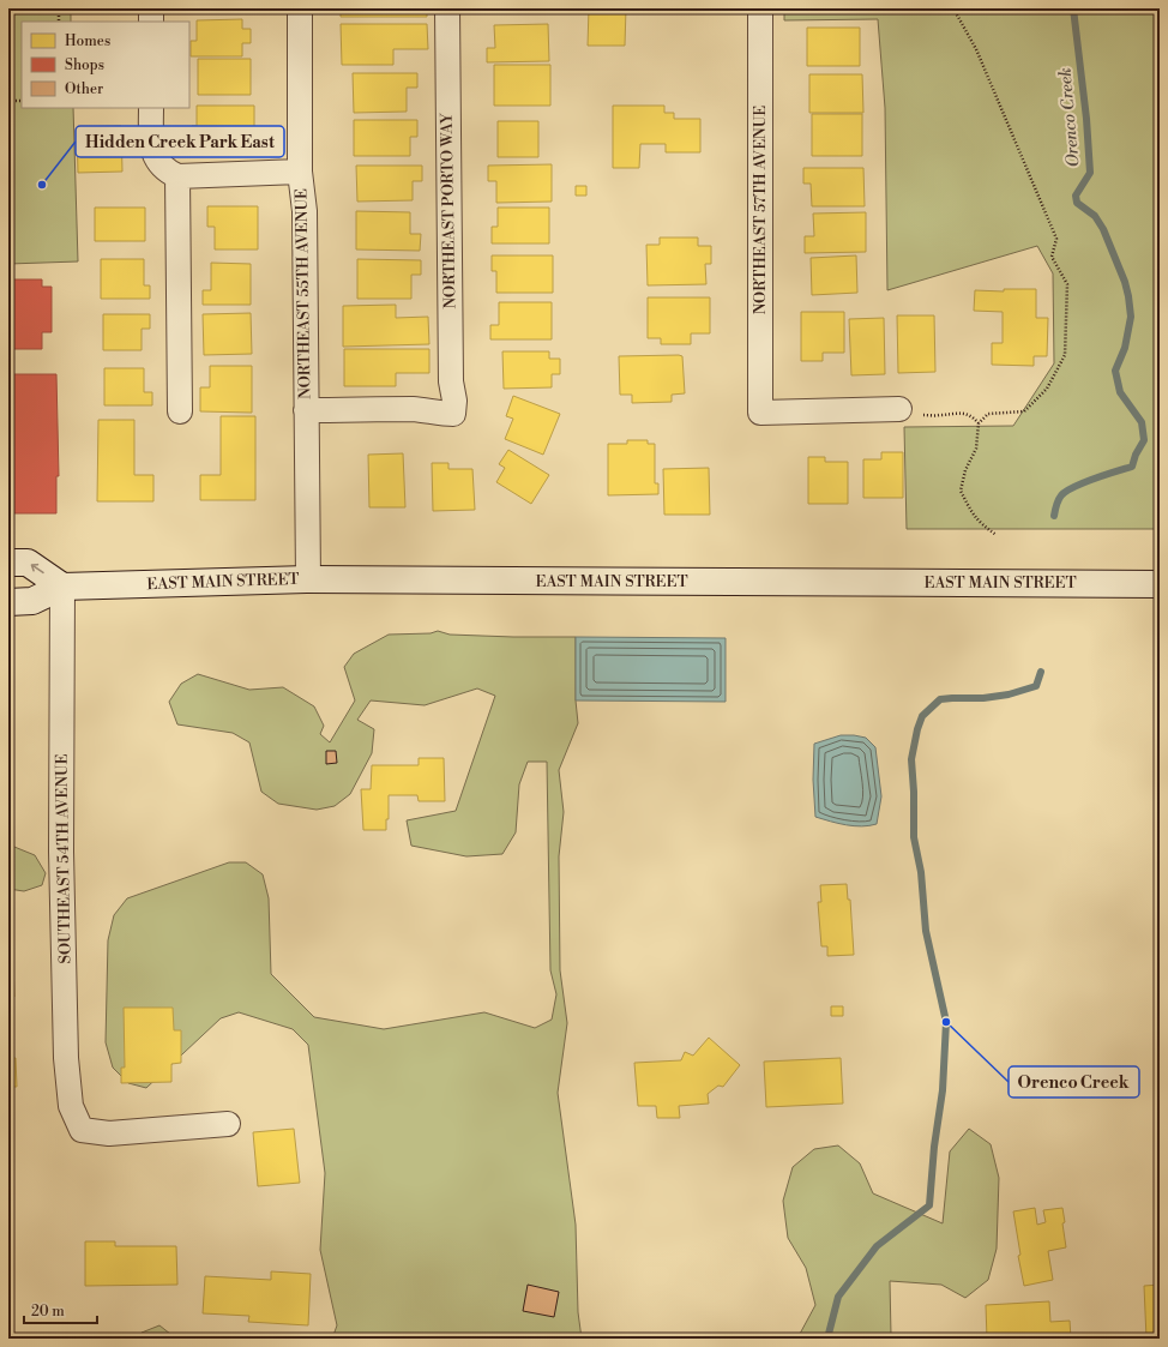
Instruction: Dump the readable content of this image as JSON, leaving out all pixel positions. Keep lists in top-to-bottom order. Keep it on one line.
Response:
{"streets":{"main road":["EAST MAIN STREET"],"street":["NORTHEAST 57TH AVENUE","NORTHEAST PORTO WAY","NORTHEAST 55TH AVENUE","SOUTHEAST 54TH AVENUE"]},"crossings":[["NORTHEAST PORTO WAY","NORTHEAST 55TH AVENUE"],["NORTHEAST 55TH AVENUE","EAST MAIN STREET"],["EAST MAIN STREET","SOUTHEAST 54TH AVENUE"]],"water":["Orenco Creek"],"places":["Hidden Creek Park East","Orenco Creek"],"legend":["Homes","Shops","Other"],"scale_bar":"20 m"}
